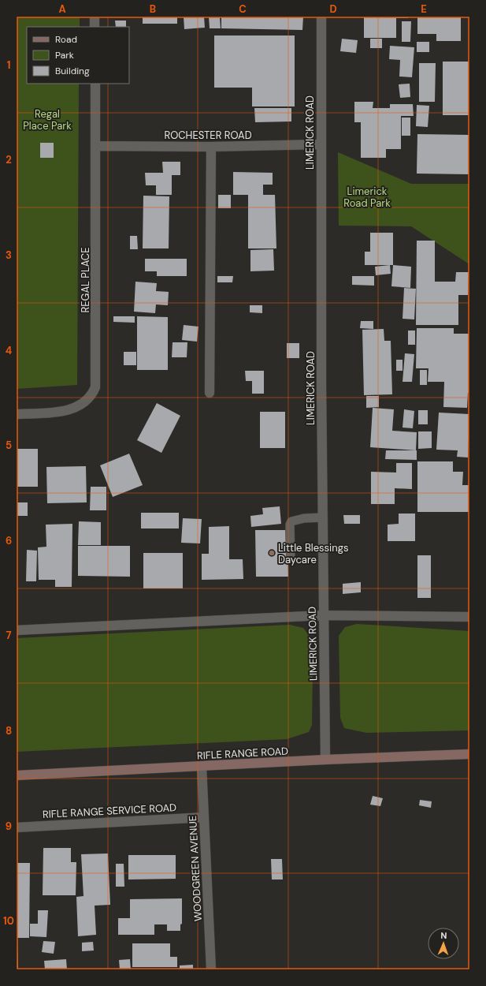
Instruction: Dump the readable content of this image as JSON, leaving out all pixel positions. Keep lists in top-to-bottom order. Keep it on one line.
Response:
{"streets":{"main road":["RIFLE RANGE ROAD"],"street":["LIMERICK ROAD","ROCHESTER ROAD","REGAL PLACE","RIFLE RANGE SERVICE ROAD","WOODGREEN AVENUE"]},"crossings":[["LIMERICK ROAD","ROCHESTER ROAD"],["LIMERICK ROAD","RIFLE RANGE ROAD"],["ROCHESTER ROAD","REGAL PLACE"],["RIFLE RANGE ROAD","WOODGREEN AVENUE"],["RIFLE RANGE SERVICE ROAD","WOODGREEN AVENUE"]],"parks":["Regal Place Park","Limerick Road Park"],"places":["Little Blessings Daycare"],"legend":["Road","Park","Building"],"north":"top","grid":{"columns":["A","B","C","D","E"],"rows":["1","2","3","4","5","6","7","8","9","10"]}}
